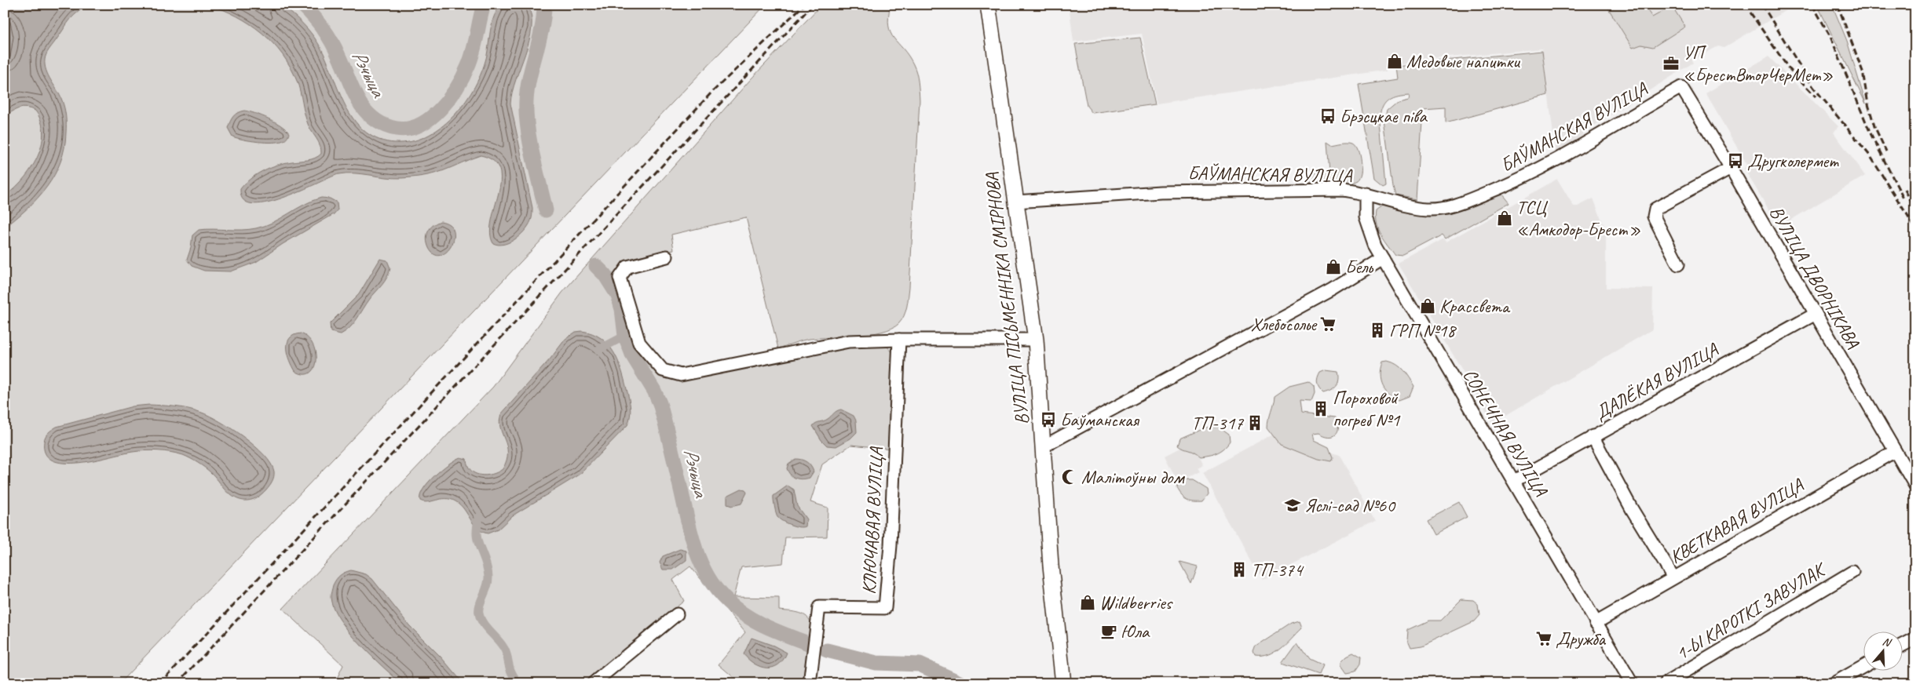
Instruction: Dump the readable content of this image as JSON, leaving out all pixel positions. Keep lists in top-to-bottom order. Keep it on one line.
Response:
{"streets":{"main road":["ВУЛІЦА ПІСЬМЕННІКА СМІРНОВА"],"street":["БАЎМАНСКАЯ ВУЛІЦА","ВУЛІЦА ДВОРНІКАВА","ДАЛЁКАЯ ВУЛІЦА","СОНЕЧНАЯ ВУЛІЦА","КЛЮЧАВАЯ ВУЛІЦА","КВЕТКАВАЯ ВУЛІЦА","1-Ы КАРОТКІ ЗАВУЛАК"]},"crossings":[["БАЎМАНСКАЯ ВУЛІЦА","ВУЛІЦА ДВОРНІКАВА"],["БАЎМАНСКАЯ ВУЛІЦА","ВУЛІЦА ПІСЬМЕННІКА СМІРНОВА"],["БАЎМАНСКАЯ ВУЛІЦА","СОНЕЧНАЯ ВУЛІЦА"],["ВУЛІЦА ДВОРНІКАВА","ДАЛЁКАЯ ВУЛІЦА"],["ВУЛІЦА ДВОРНІКАВА","КВЕТКАВАЯ ВУЛІЦА"],["ДАЛЁКАЯ ВУЛІЦА","СОНЕЧНАЯ ВУЛІЦА"],["СОНЕЧНАЯ ВУЛІЦА","КВЕТКАВАЯ ВУЛІЦА"]],"water":["Рэчыца"],"places":{"shop":["Медовые напитки","ТСЦ «Амкодор-Брест»","Бель","Крассвета","Wildberries"],"office":["УП «БрестВторЧерМет»"],"bus stop":["Брэсцкае піва","Другколермет","Баўманская"],"supermarket":["Хлебосолье","Дружба"],"building":["ГРП №18","Пороховой погреб №1","ТП-317","ТП-374"],"mosque":["Малітоўны дом"],"school or university":["Яслі-сад №60"],"cafe":["Юла"]},"north":"top"}
